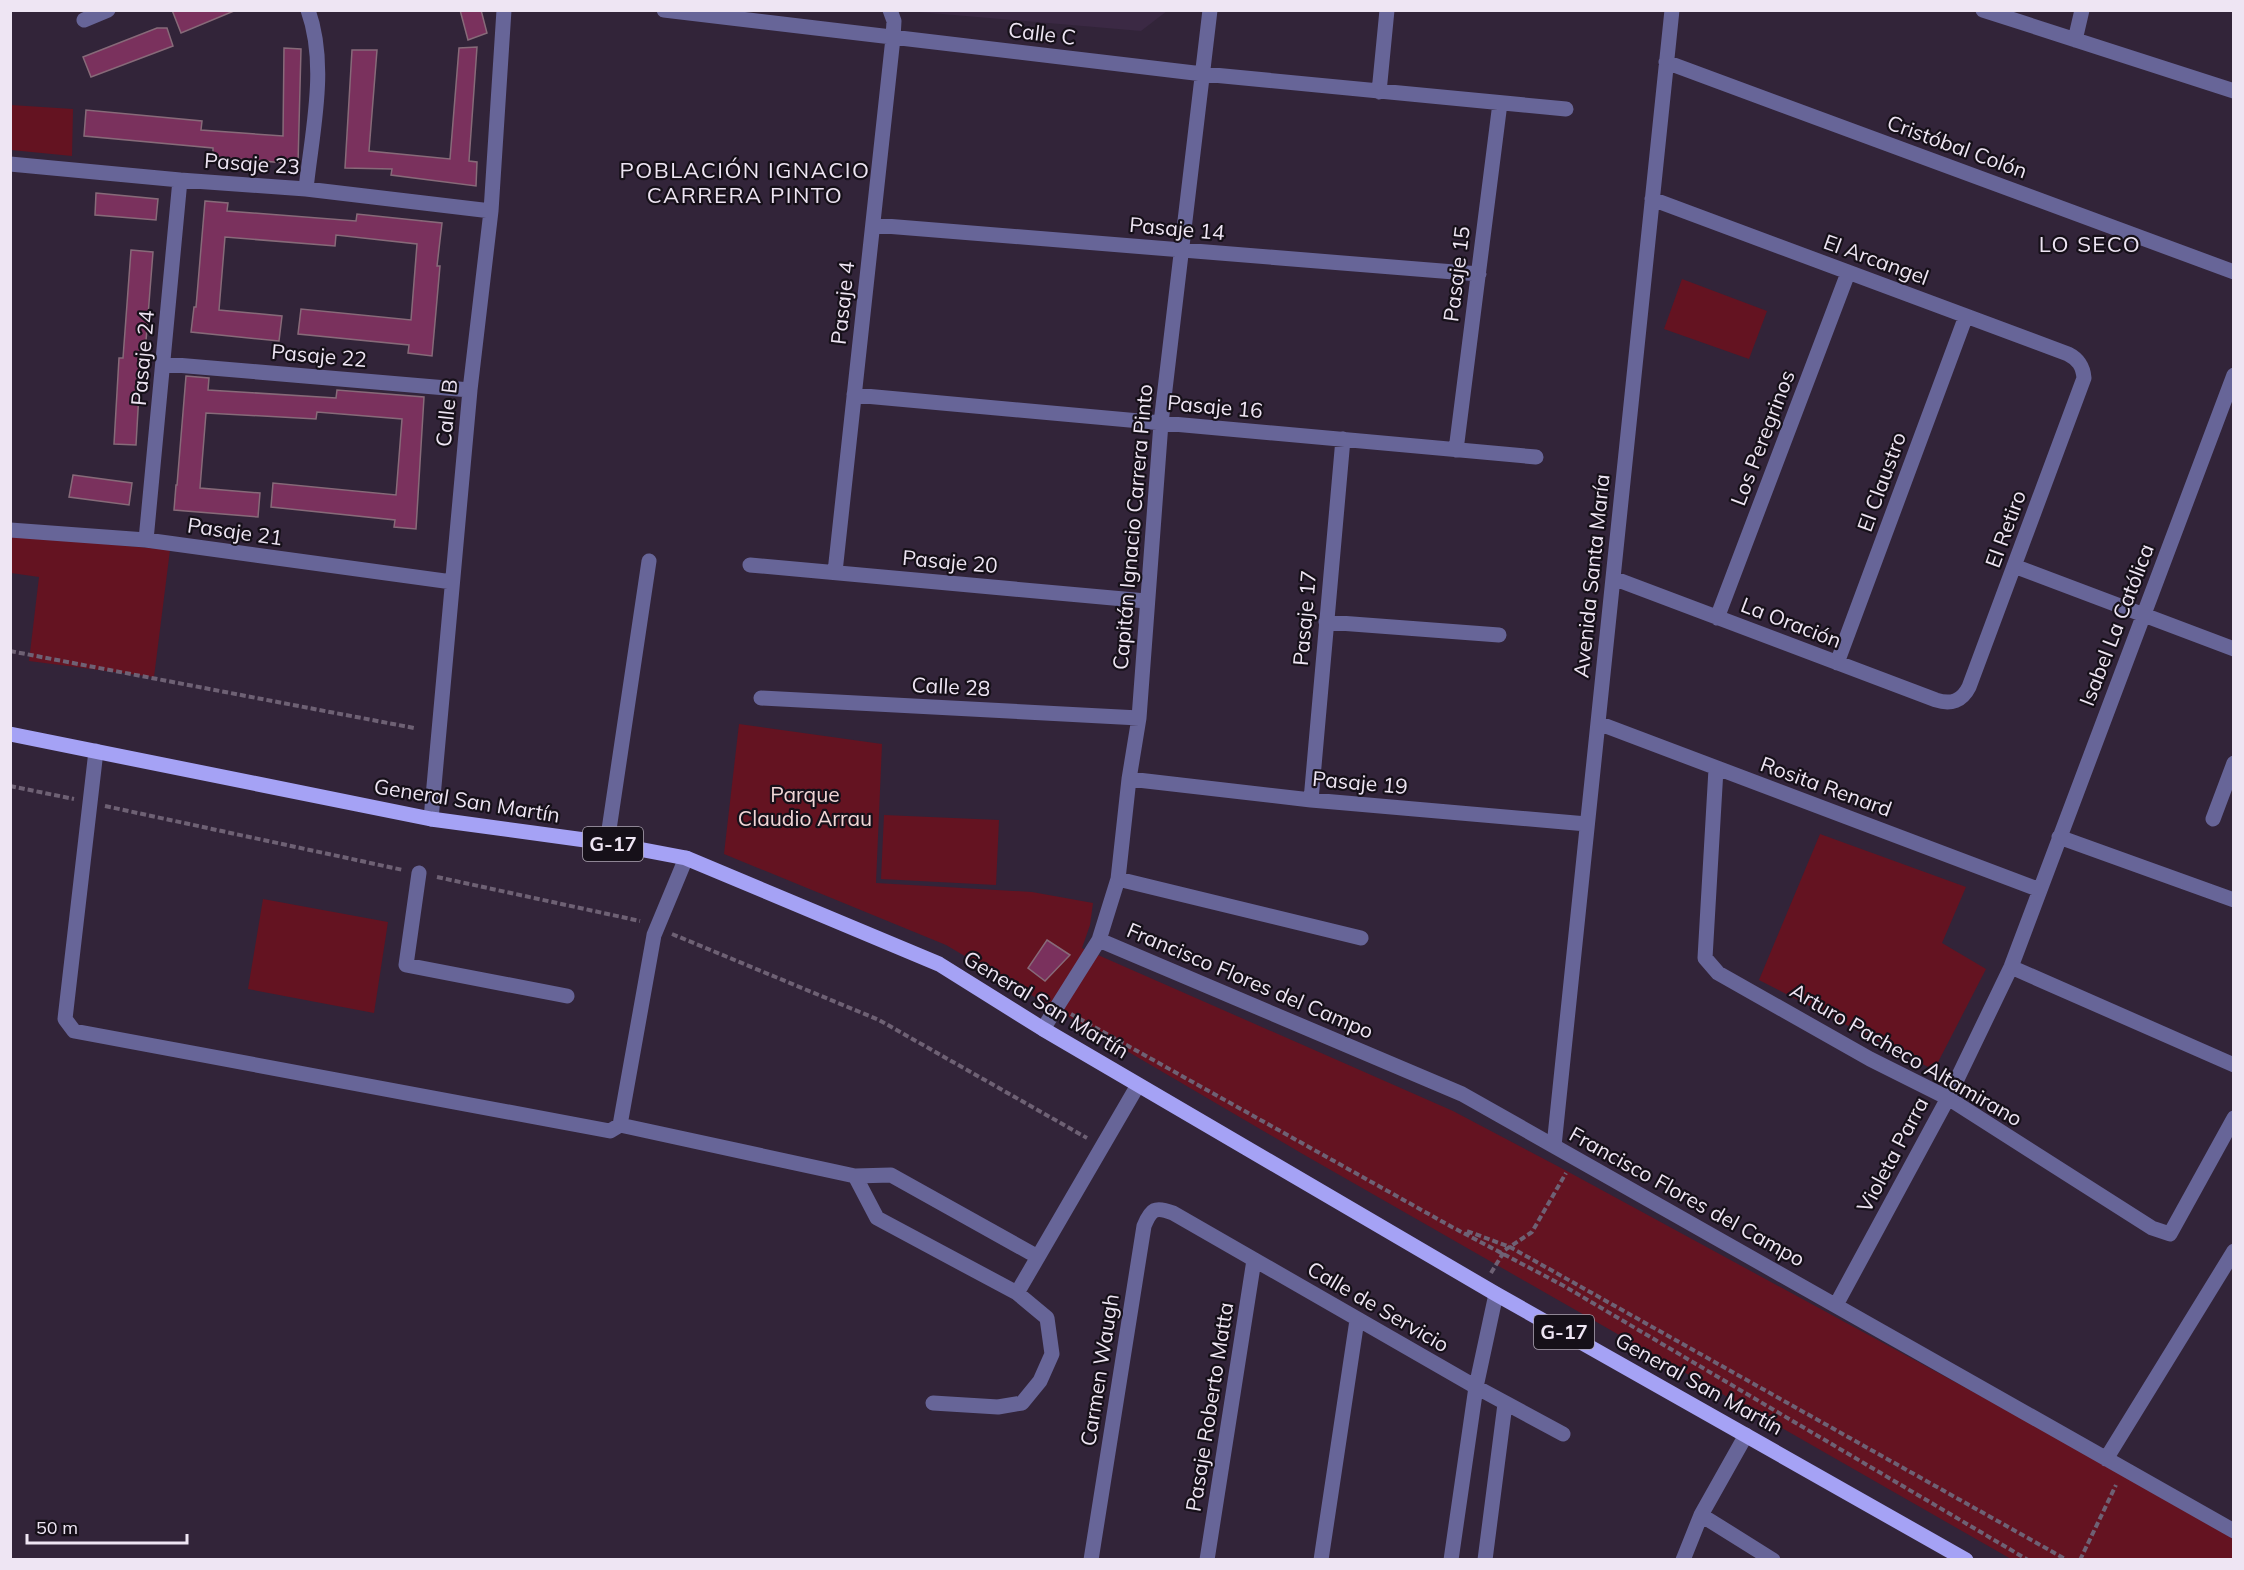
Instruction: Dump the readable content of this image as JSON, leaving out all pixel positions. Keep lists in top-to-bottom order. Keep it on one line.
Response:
{"streets":{"main road":["General San Martín","G-17"],"street":["Calle C","Cristóbal Colón","Pasaje 23","Pasaje 14","El Arcangel","Pasaje 15","Pasaje 4","Pasaje 22","Pasaje 24","Pasaje 16","Calle B","Los Peregrinos","El Claustro","Capitán Ignacio Carrera Pinto","El Retiro","Pasaje 21","Pasaje 20","Avenida Santa María","Pasaje 17","La Oración","Isabel La Católica","Calle 28","Pasaje 19","Rosita Renard","Francisco Flores del Campo","Arturo Pacheco Altamirano","Violeta Parra","Calle de Servicio","Carmen Waugh","Pasaje Roberto Matta"]},"crossings":[["Calle C","Pasaje 15"],["Calle C","Pasaje 4"],["Calle C","Capitán Ignacio Carrera Pinto"],["Cristóbal Colón","Avenida Santa María"],["Pasaje 23","Pasaje 24"],["Pasaje 23","Calle B"],["Pasaje 14","Pasaje 15"],["Pasaje 14","Pasaje 4"],["Pasaje 14","Capitán Ignacio Carrera Pinto"],["El Arcangel","Los Peregrinos"],["El Arcangel","El Claustro"],["El Arcangel","El Retiro"],["El Arcangel","Avenida Santa María"],["Pasaje 15","Pasaje 16"],["Pasaje 4","Pasaje 16"],["Pasaje 4","Pasaje 20"],["Pasaje 22","Pasaje 24"],["Pasaje 22","Calle B"],["Pasaje 24","Pasaje 21"],["Pasaje 16","Capitán Ignacio Carrera Pinto"],["Pasaje 16","Pasaje 17"],["Calle B","Pasaje 21"],["Calle B","General San Martín"],["Los Peregrinos","La Oración"],["El Claustro","La Oración"],["Capitán Ignacio Carrera Pinto","Pasaje 20"],["Capitán Ignacio Carrera Pinto","Calle 28"],["Capitán Ignacio Carrera Pinto","Pasaje 19"],["Capitán Ignacio Carrera Pinto","General San Martín"],["Capitán Ignacio Carrera Pinto","Francisco Flores del Campo"],["El Retiro","La Oración"],["Avenida Santa María","La Oración"],["Avenida Santa María","Pasaje 19"],["Avenida Santa María","Rosita Renard"],["Avenida Santa María","Francisco Flores del Campo"],["Pasaje 17","Pasaje 19"],["Isabel La Católica","Rosita Renard"],["Isabel La Católica","Violeta Parra"],["Rosita Renard","Arturo Pacheco Altamirano"],["Rosita Renard","Violeta Parra"],["Francisco Flores del Campo","Violeta Parra"],["Arturo Pacheco Altamirano","Violeta Parra"],["Calle de Servicio","Carmen Waugh"],["Calle de Servicio","Pasaje Roberto Matta"]],"districts":["POBLACIÓN IGNACIO CARRERA PINTO","LO SECO"],"parks":["Parque Claudio Arrau"],"scale_bar":"50 m"}
